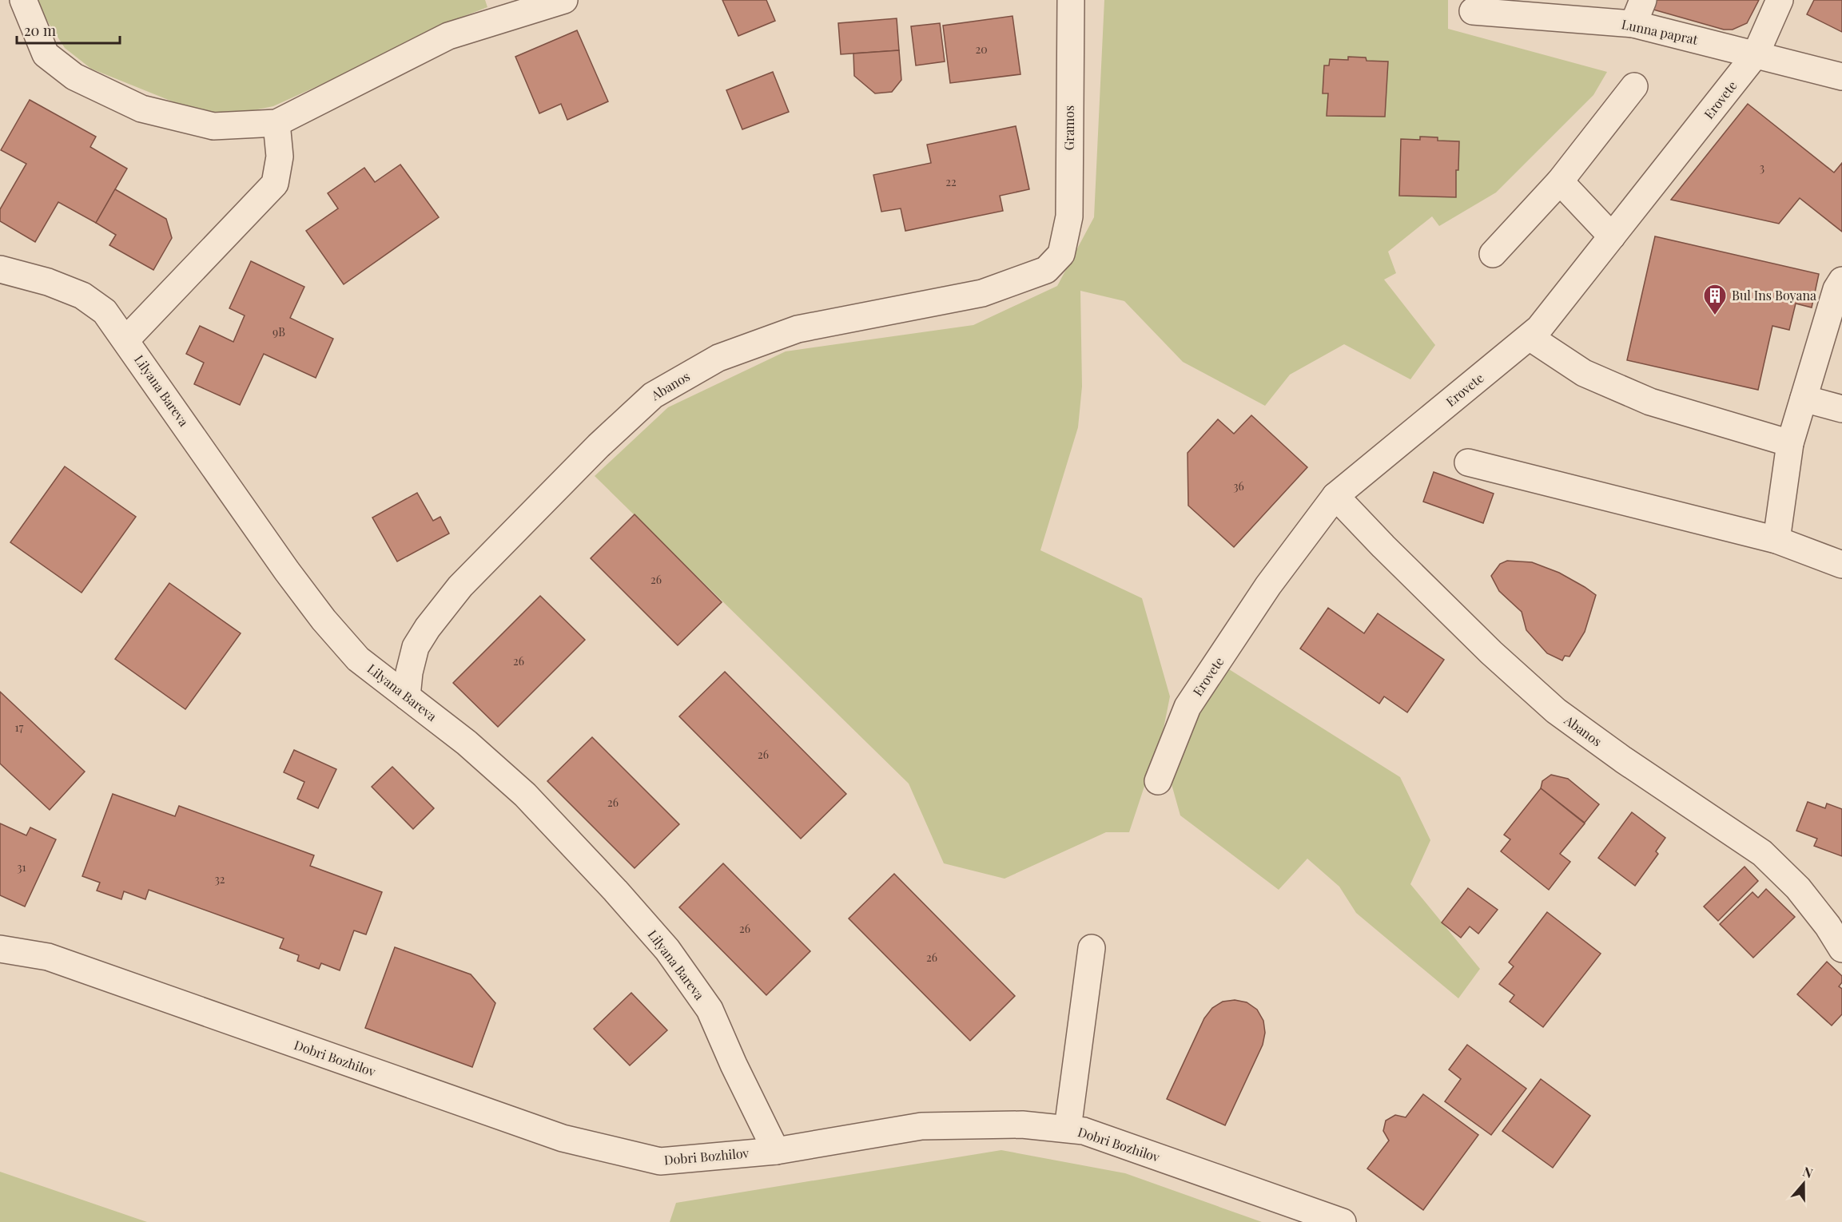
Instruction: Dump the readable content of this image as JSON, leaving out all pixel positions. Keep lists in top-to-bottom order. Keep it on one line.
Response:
{"streets":{"street":["Lunna paprat","Erovete","Gramos","Abanos","Lilyana Bareva","Dobri Bozhilov"]},"crossings":[["Lunna paprat","Erovete"],["Erovete","Abanos"],["Gramos","Abanos"],["Abanos","Lilyana Bareva"],["Lilyana Bareva","Dobri Bozhilov"]],"places":{"building":["Bul Ins Boyana"]},"house_numbers":["20","3","22","9В","36","26","26","17","26","26","31","32","26","26"],"scale_bar":"20 m","north":"top"}
